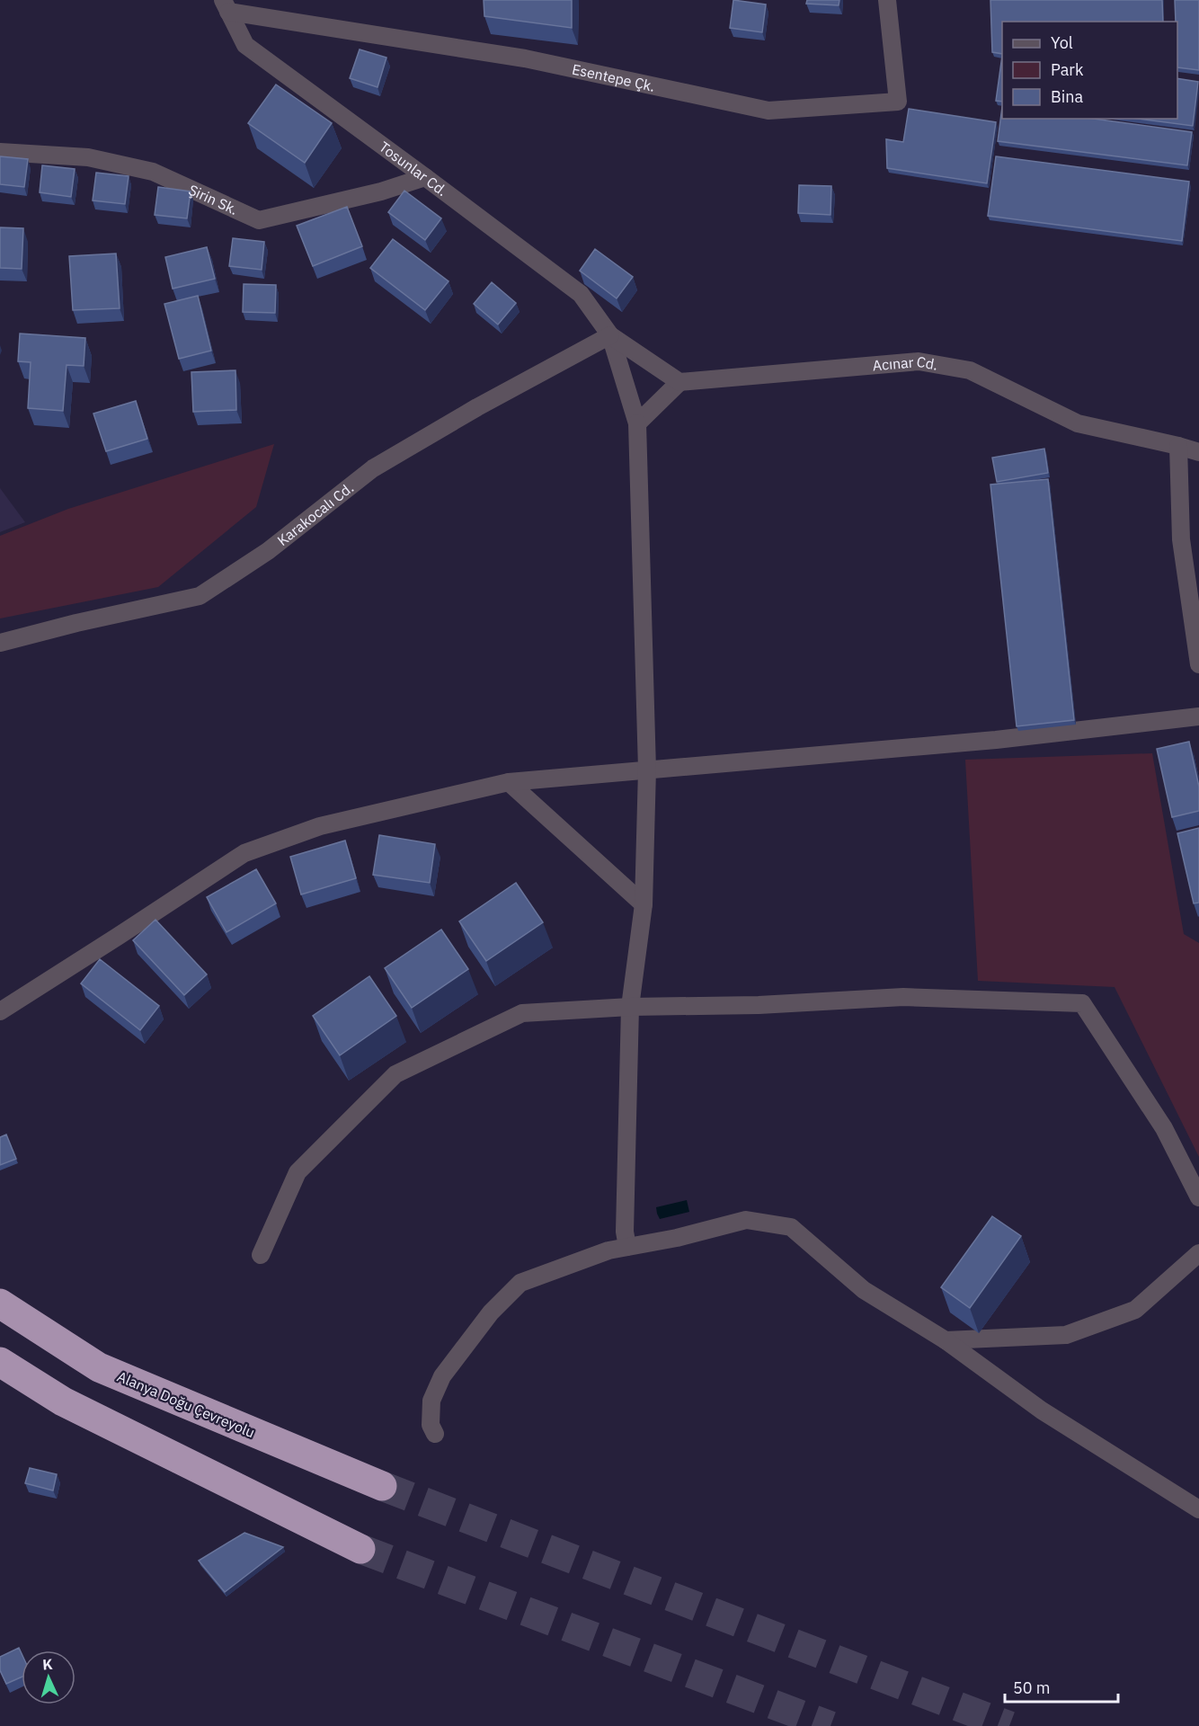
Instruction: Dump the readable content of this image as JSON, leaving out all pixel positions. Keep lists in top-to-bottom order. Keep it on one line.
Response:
{"streets":{"highway":["Alanya Doğu Çevreyolu"],"street":["Esentepe Çk.","Tosunlar Cd.","Şirin Sk.","Acınar Cd.","Karakocalı Cd."]},"crossings":[["Esentepe Çk.","Tosunlar Cd."],["Tosunlar Cd.","Şirin Sk."],["Tosunlar Cd.","Karakocalı Cd."]],"legend":["Yol","Park","Bina"],"scale_bar":"50 m","north":"top"}
